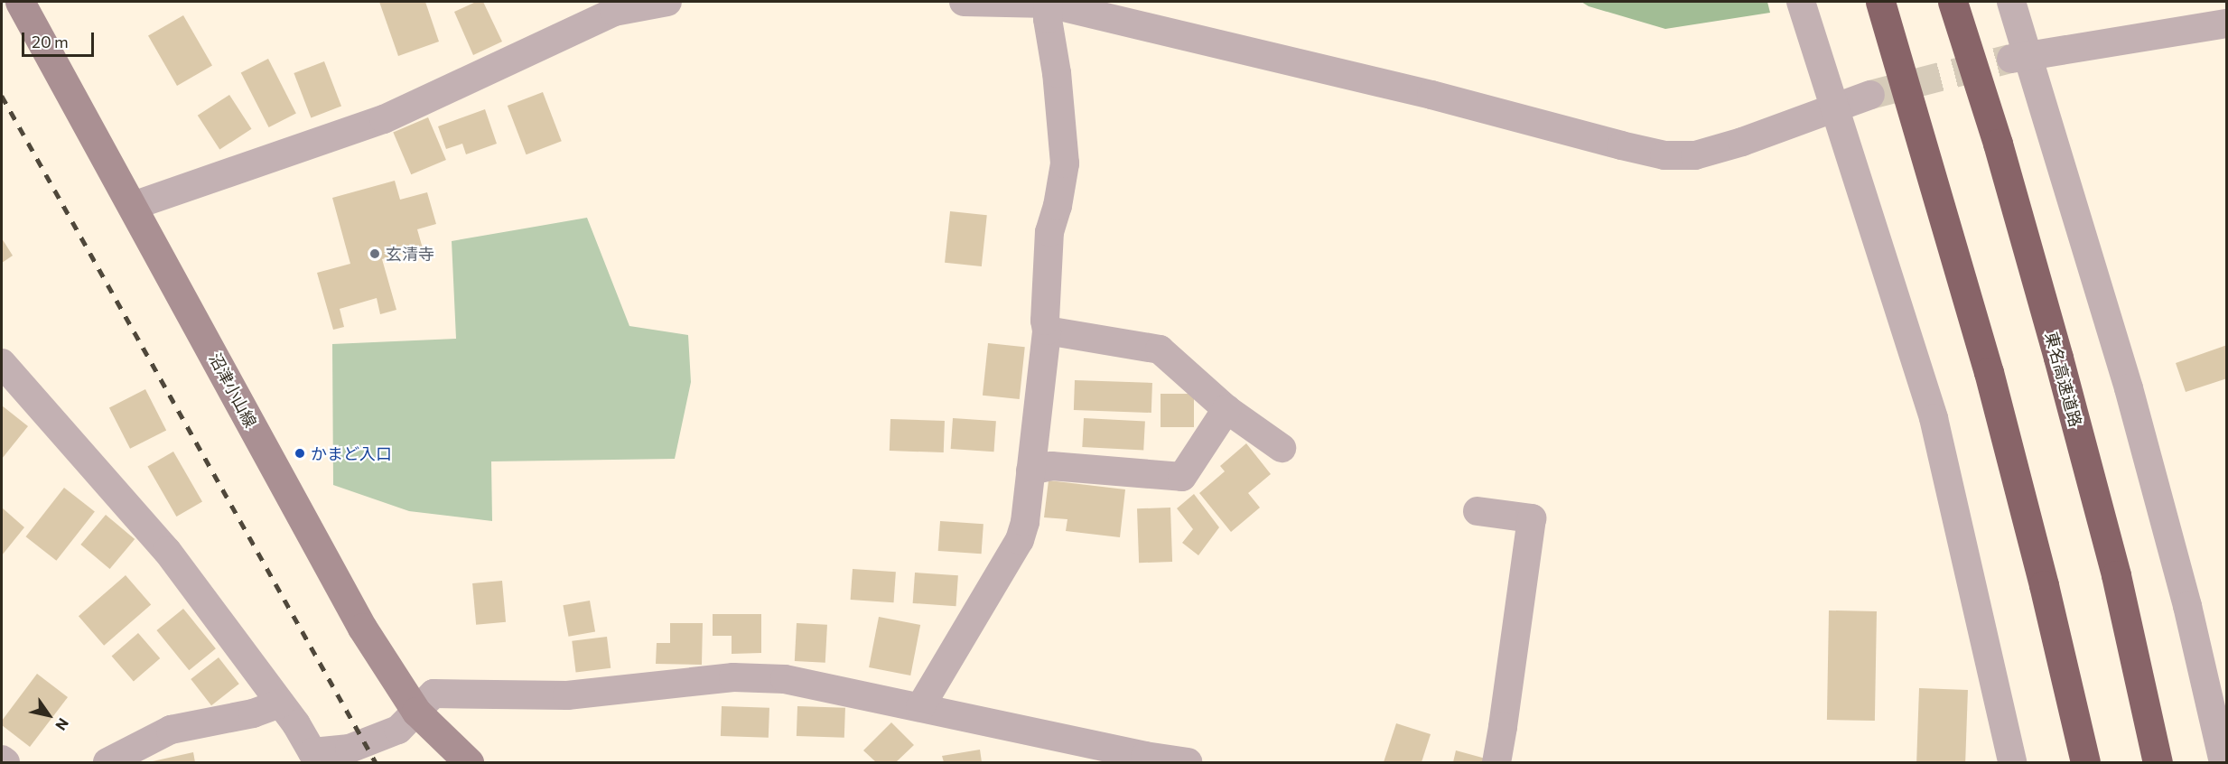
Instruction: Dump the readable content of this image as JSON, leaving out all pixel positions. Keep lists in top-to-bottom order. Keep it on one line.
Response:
{"streets":{"highway":["東名高速道路"],"main road":["沼津小山線"]},"places":["玄清寺","かまど入口"],"scale_bar":"20 m","north":"bottom right"}
